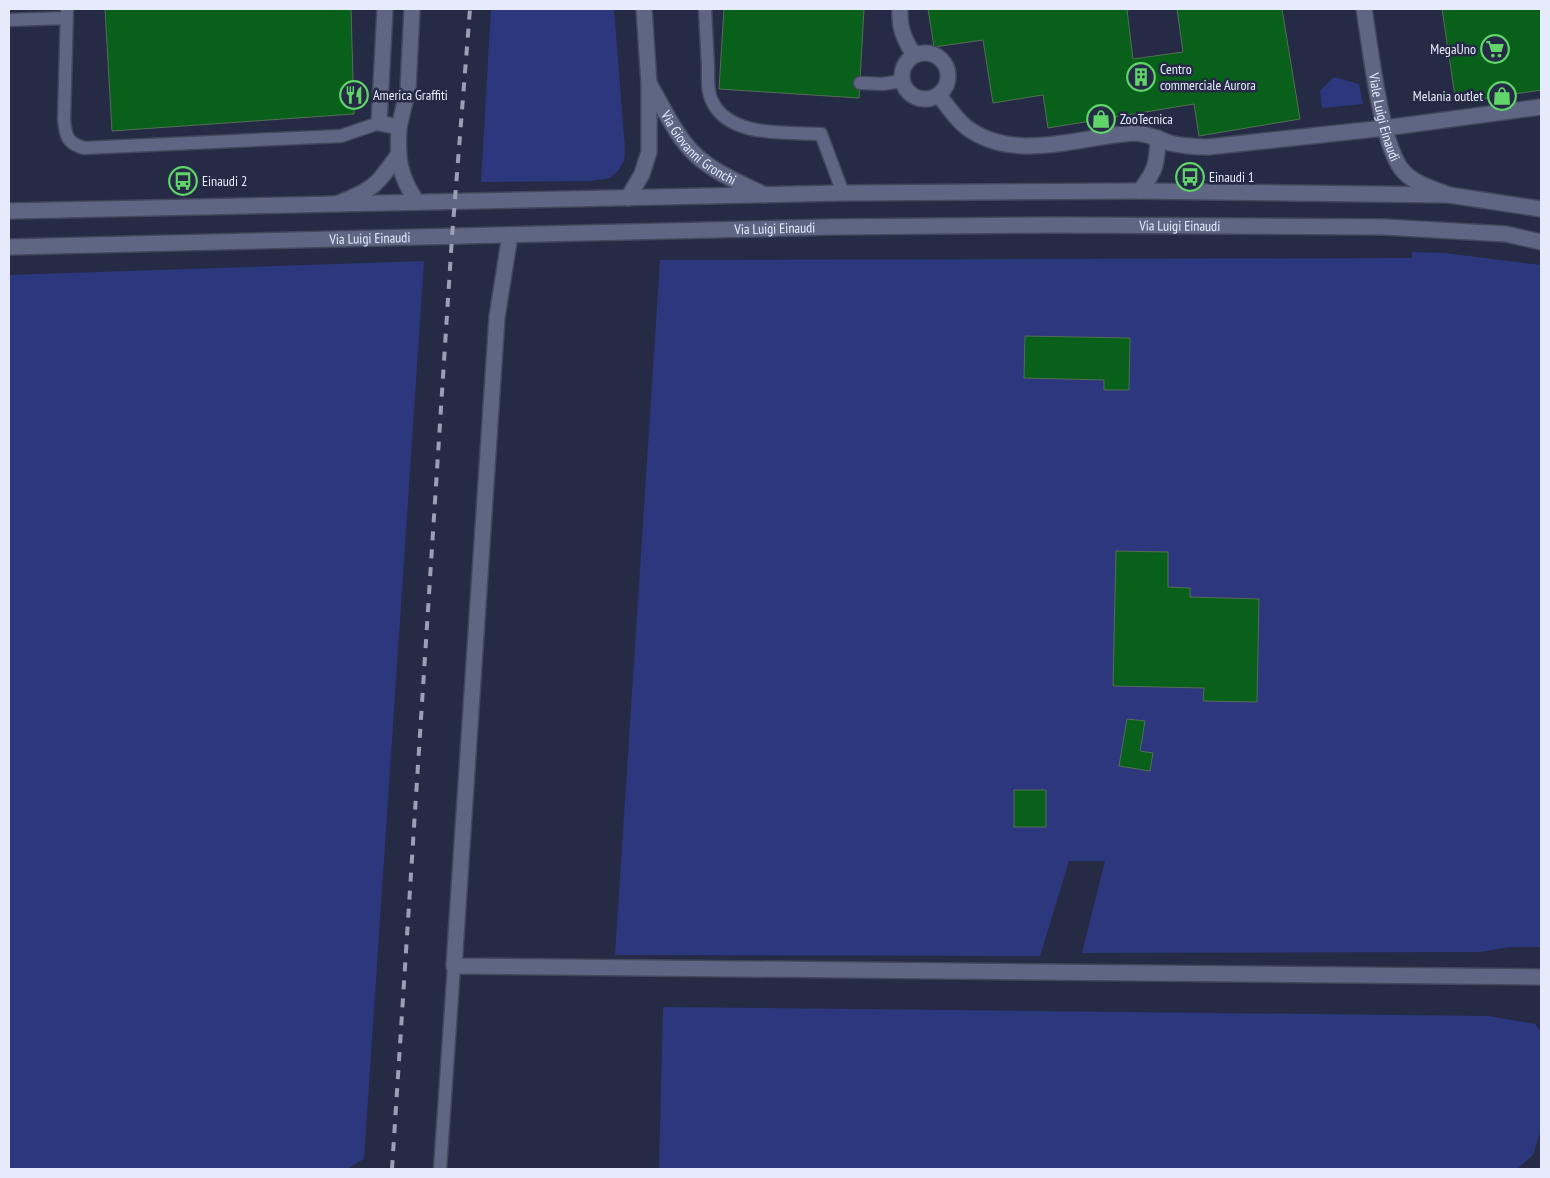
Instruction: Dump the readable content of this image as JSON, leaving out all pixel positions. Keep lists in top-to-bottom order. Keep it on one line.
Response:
{"streets":{"street":["Viale Luigi Einaudi","Via Giovanni Gronchi","Via Luigi Einaudi"]},"places":{"supermarket":["MegaUno"],"building":["Centro commerciale Aurora"],"restaurant":["America Graffiti"],"shop":["Melania outlet","ZooTecnica"],"bus stop":["Einaudi 1","Einaudi 2"]}}
